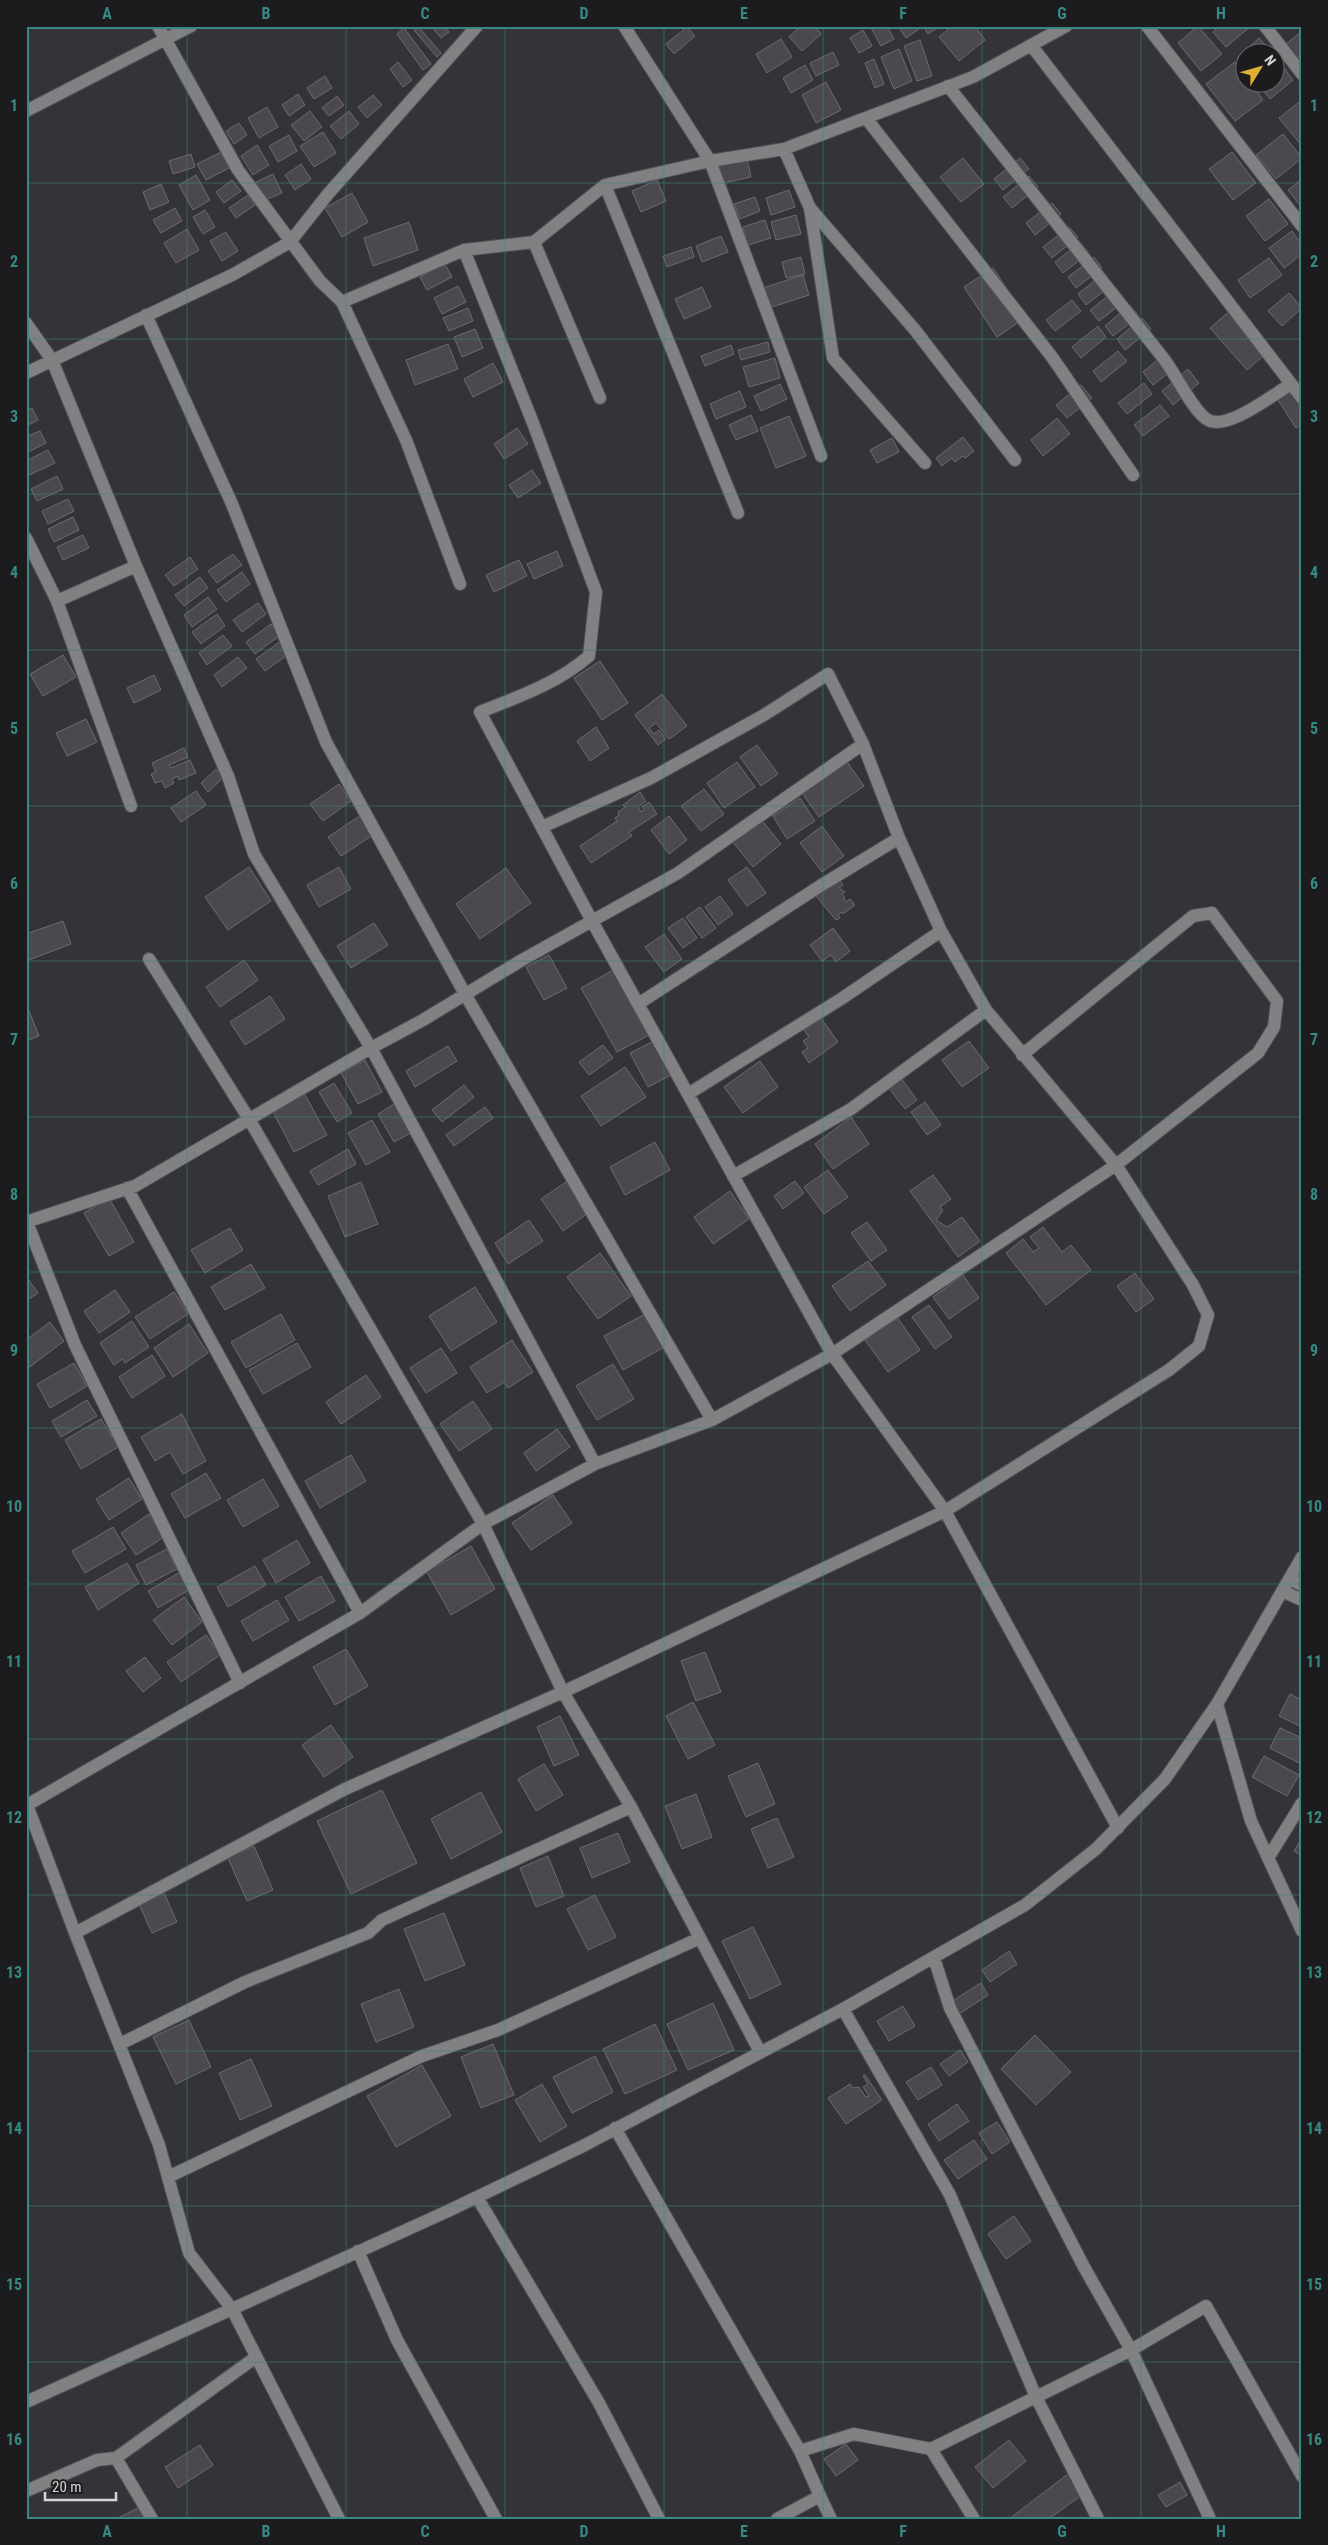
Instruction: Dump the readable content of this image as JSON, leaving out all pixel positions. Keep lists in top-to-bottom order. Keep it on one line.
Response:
{"scale_bar":"20 m","north":"top right","grid":{"columns":["A","B","C","D","E","F","G","H"],"rows":["1","2","3","4","5","6","7","8","9","10","11","12","13","14","15","16"]}}
